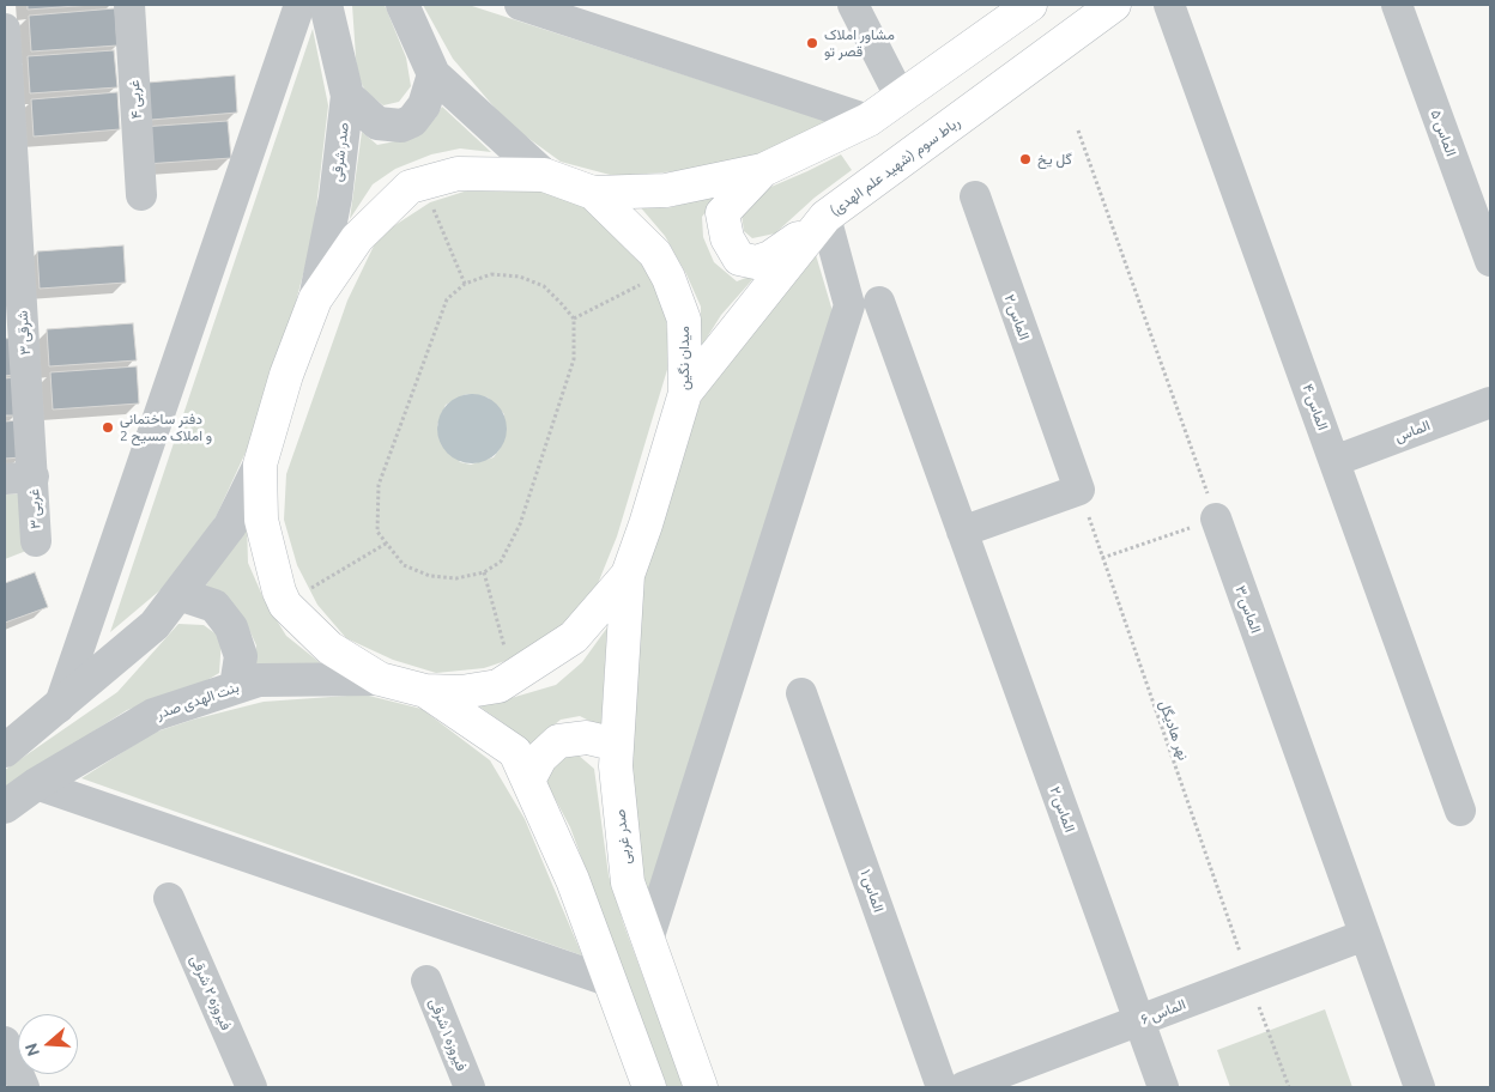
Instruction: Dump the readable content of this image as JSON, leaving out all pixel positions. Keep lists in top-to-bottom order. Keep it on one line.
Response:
{"streets":{"main road":["رباط سوم (شهید علم الهدی)","میدان نگین","صدر غربی"],"street":["۴ غربی","الماس ۵","صدر شرقی","الماس ۲","۳ شرقی","الماس ۴","الماس","۳ غربی","الماس ۳","بنت الهدی صدر","الماس ۱","فیروزه ۲ شرقی","الماس ۶","فیروزه ۱ شرقی"],"path":["نهر هادیگل"]},"crossings":[["صدر شرقی","میدان نگین"],["رباط سوم (شهید علم الهدی)","میدان نگین"],["الماس ۲","نهر هادیگل"],["الماس ۲","الماس ۶"],["۳ شرقی","۳ غربی"],["میدان نگین","بنت الهدی صدر"],["میدان نگین","صدر غربی"],["الماس ۴","الماس"],["الماس ۳","الماس ۶"],["نهر هادیگل","الماس ۶"]],"places":["مشاور املاک قصر تو","گل یخ","دفتر ساختمانی و املاک مسیح 2"],"north":"left"}
